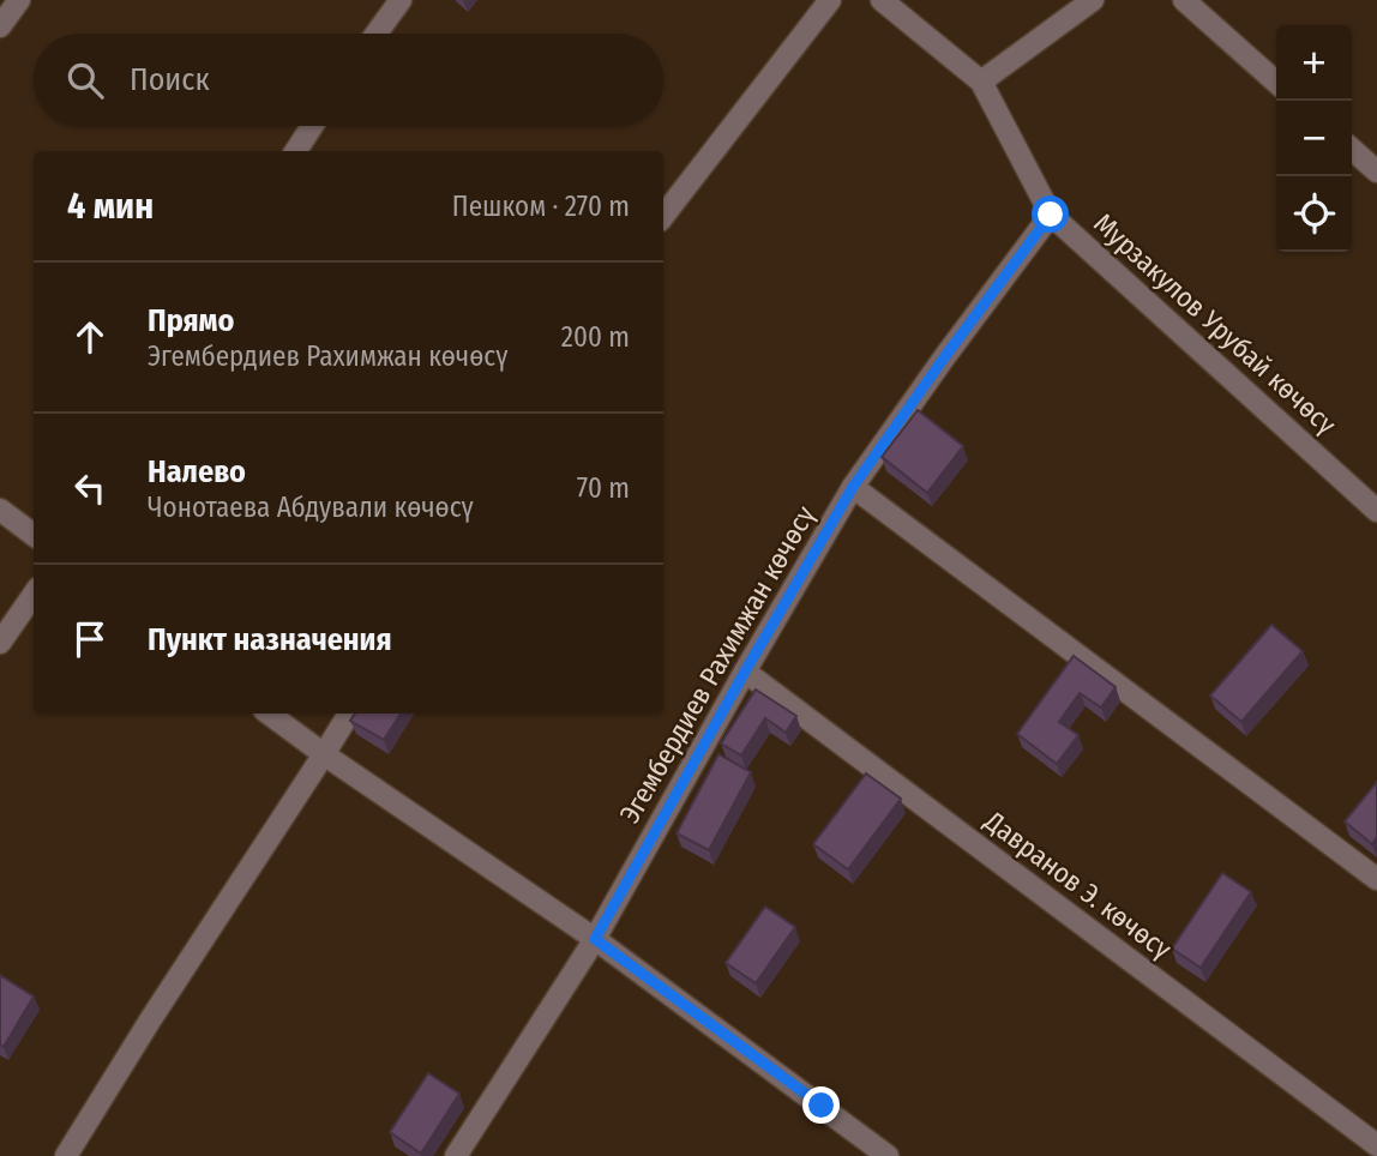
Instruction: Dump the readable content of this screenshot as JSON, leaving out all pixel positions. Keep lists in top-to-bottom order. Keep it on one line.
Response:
{"streets":{"street":["Мурзакулов Урубай көчөсү","Эгембердиев Рахимжан көчөсү","Давранов Э. көчөсү"]},"crossings":[["Мурзакулов Урубай көчөсү","Эгембердиев Рахимжан көчөсү"],["Эгембердиев Рахимжан көчөсү","Давранов Э. көчөсү"]],"page":{"map_buttons":["+","−"],"search":"Поиск","heading":["4 мин","Пешком · 270 m"],"list":[["Прямо","Эгембердиев Рахимжан көчөсү","200 m"],["Налево","Чонотаева Абдували көчөсү","70 m"],"Пункт назначения"]}}
